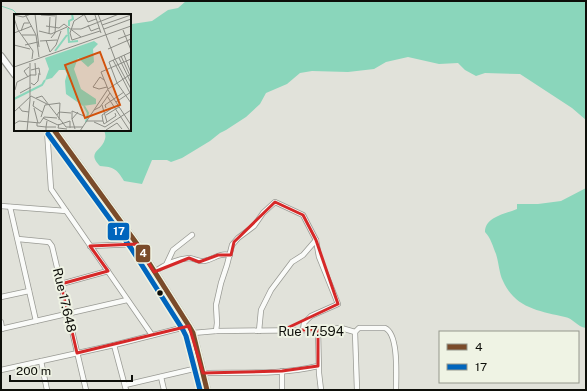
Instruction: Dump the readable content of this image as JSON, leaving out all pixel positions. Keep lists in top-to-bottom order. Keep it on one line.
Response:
{"streets":{"street":["Rue 17.648","Rue 17.594"]},"lines":["transit line 4","transit line 17"],"legend":["4","17"],"scale_bar":"200 m"}
